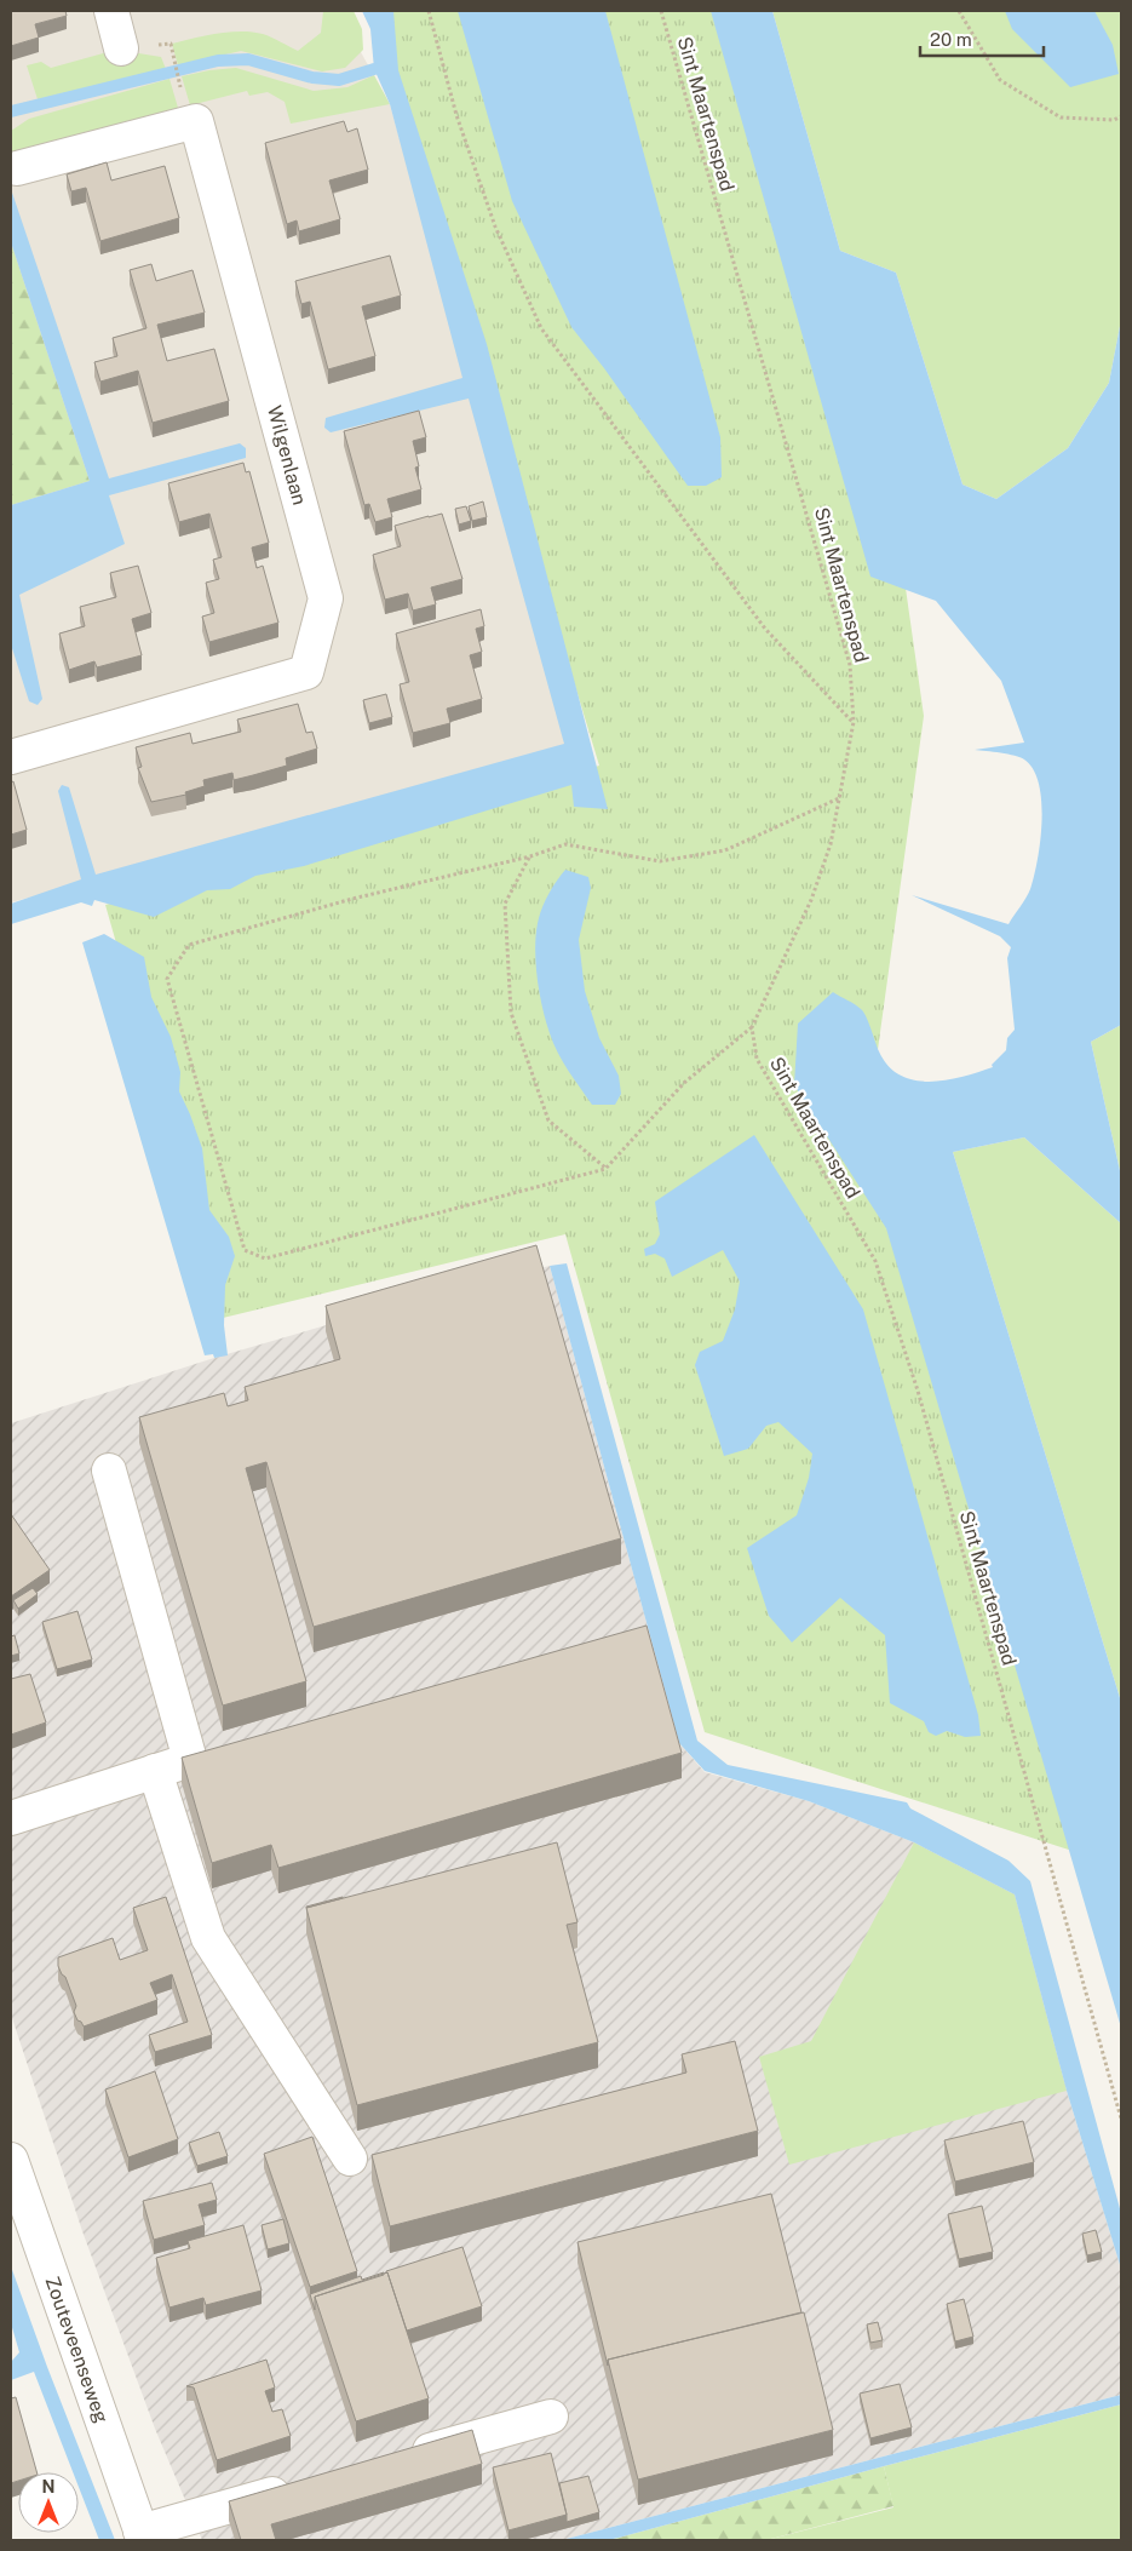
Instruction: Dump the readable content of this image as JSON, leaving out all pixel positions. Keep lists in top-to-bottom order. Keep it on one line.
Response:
{"streets":{"street":["Wilgenlaan","Zouteveenseweg"],"path":["Sint Maartenspad"]},"scale_bar":"20 m","north":"top"}
